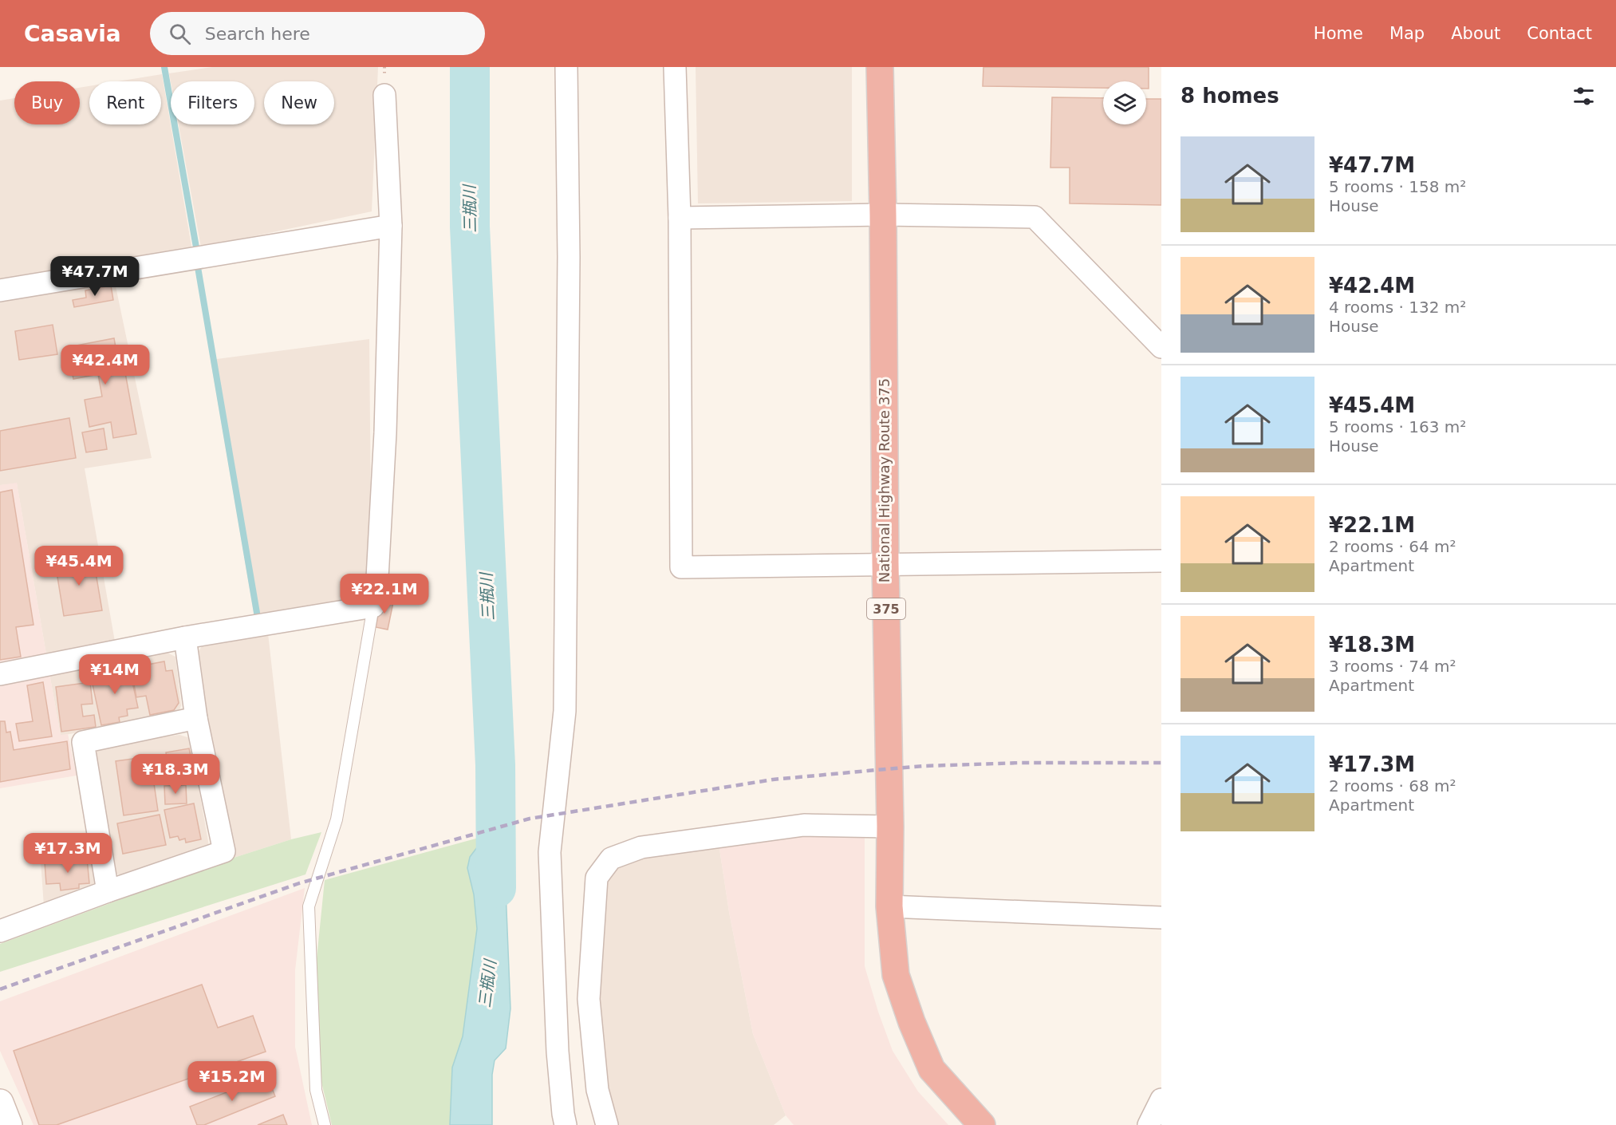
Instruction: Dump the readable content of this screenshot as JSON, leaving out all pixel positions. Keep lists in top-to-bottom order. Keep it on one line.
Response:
{"streets":{"highway":["National Highway Route 375","375"]},"water":["三瓶川"],"page":{"header":"Casavia","search":"Search here","nav":["Home","Map","About","Contact"],"heading":"8 homes","chip":["Buy","Rent","Filters","New"],"list":[{"name":"¥47.7M","note":"5 rooms · 158 m² · House"},{"name":"¥42.4M","note":"4 rooms · 132 m² · House"},{"name":"¥45.4M","note":"5 rooms · 163 m² · House"},{"name":"¥22.1M","note":"2 rooms · 64 m² · Apartment"},{"name":"¥18.3M","note":"3 rooms · 74 m² · Apartment"},{"name":"¥17.3M","note":"2 rooms · 68 m² · Apartment"}],"price":["¥47.7M","¥42.4M","¥45.4M","¥22.1M","¥14M","¥18.3M","¥17.3M","¥15.2M"]}}
